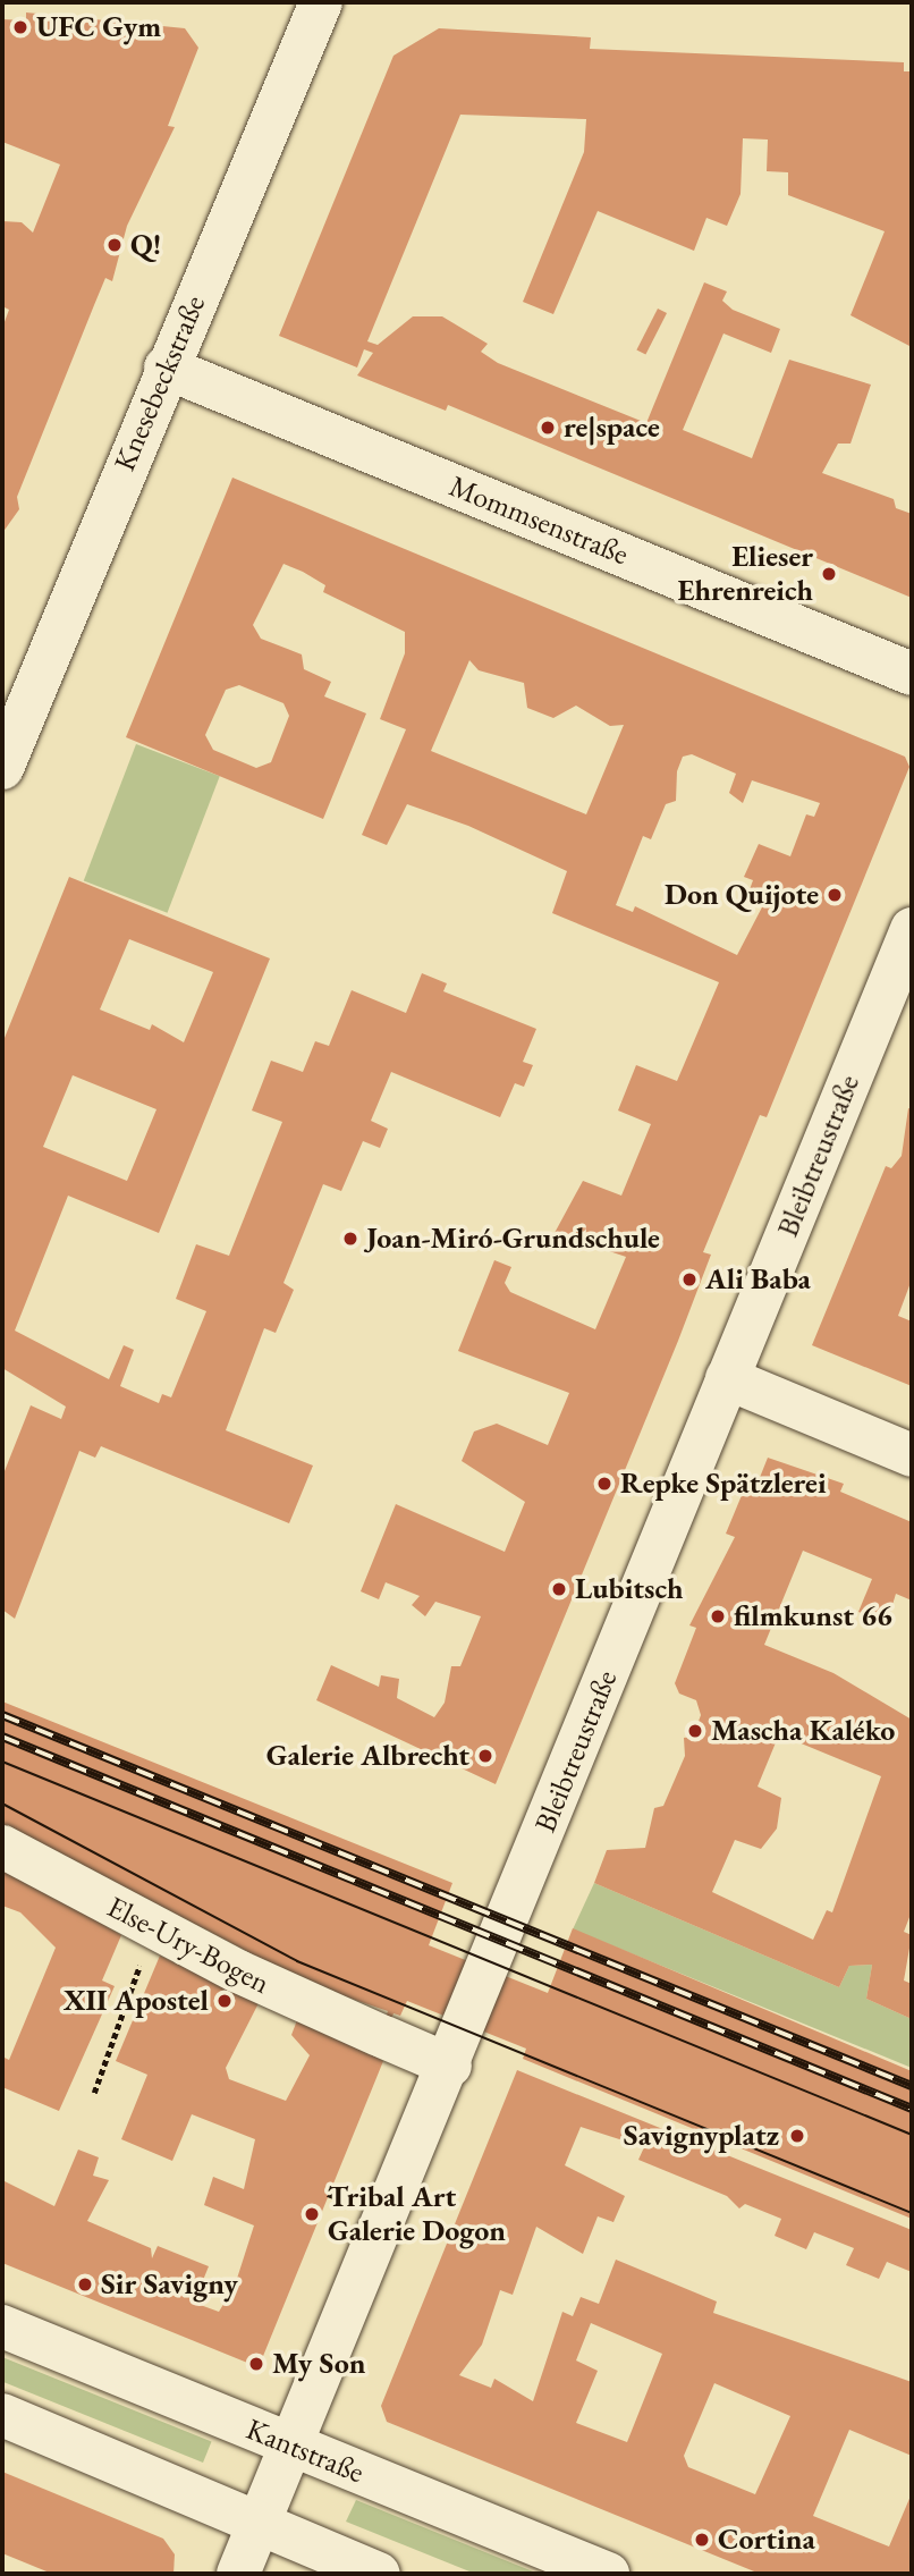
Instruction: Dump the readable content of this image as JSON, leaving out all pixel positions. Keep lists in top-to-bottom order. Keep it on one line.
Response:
{"streets":{"street":["Knesebeckstraße","Mommsenstraße","Bleibtreustraße","Else-Ury-Bogen","Kantstraße"]},"crossings":[["Knesebeckstraße","Mommsenstraße"],["Bleibtreustraße","Else-Ury-Bogen"],["Bleibtreustraße","Kantstraße"]],"places":["UFC Gym","Q!","re|space","Elieser Ehrenreich","Don Quijote","Joan-Miró-Grundschule","Ali Baba","Repke Spätzlerei","Lubitsch","filmkunst 66","Mascha Kaléko","Galerie Albrecht","XII Apostel","Savignyplatz","Tribal Art Galerie Dogon","Sir Savigny","My Son","Cortina"]}
